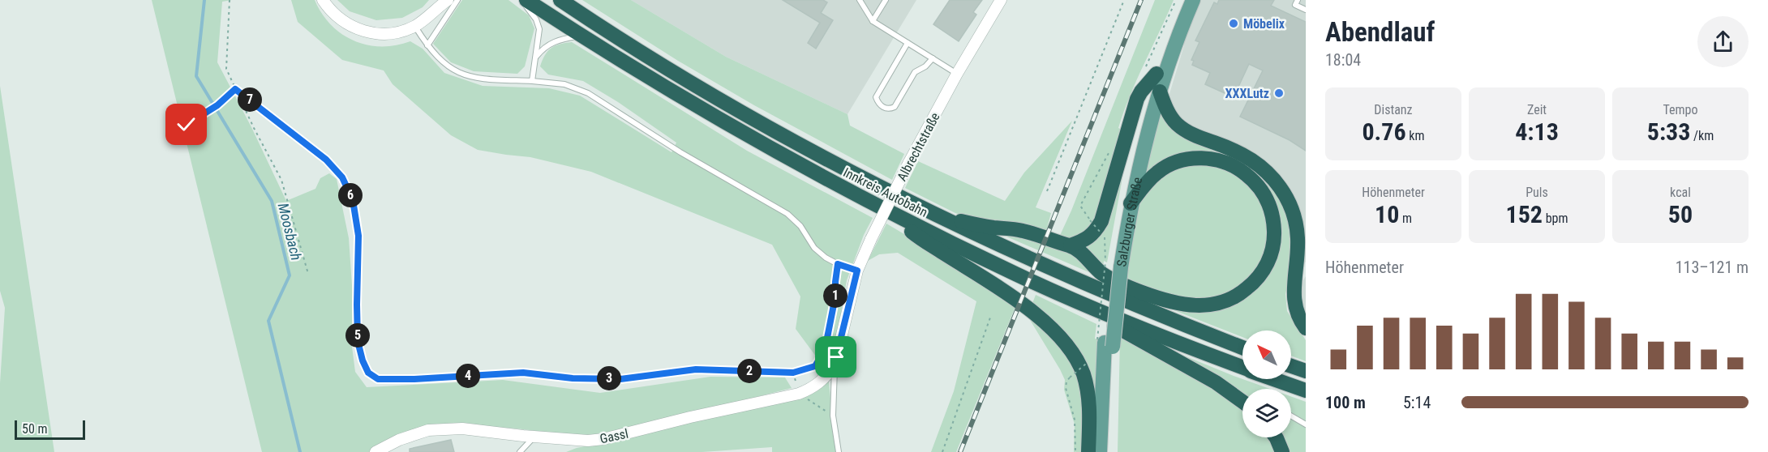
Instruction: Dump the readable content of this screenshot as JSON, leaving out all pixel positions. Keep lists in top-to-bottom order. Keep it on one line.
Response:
{"streets":{"highway":["Innkreis Autobahn"],"main road":["Salzburger Straße"],"street":["Albrechtstraße","Gassl"]},"crossings":[["Albrechtstraße","Gassl"]],"water":["Moosbach"],"places":["Möbelix","XXXLutz"],"scale_bar":"50 m","north":"top left","page":{"heading":["Abendlauf","18:04"],"stats":[["Distanz","0.76 km"],["Zeit","4:13"],["Tempo","5:33 /km"],["Höhenmeter","10 m"],["Puls","152 bpm"],["kcal","50"]],"pins":["7","6","1","5","2","4","3"],"chart":["Höhenmeter","113–121 m"],"list":[{"name":"100 m","note":"5:14"}],"scale":"50 m"}}
